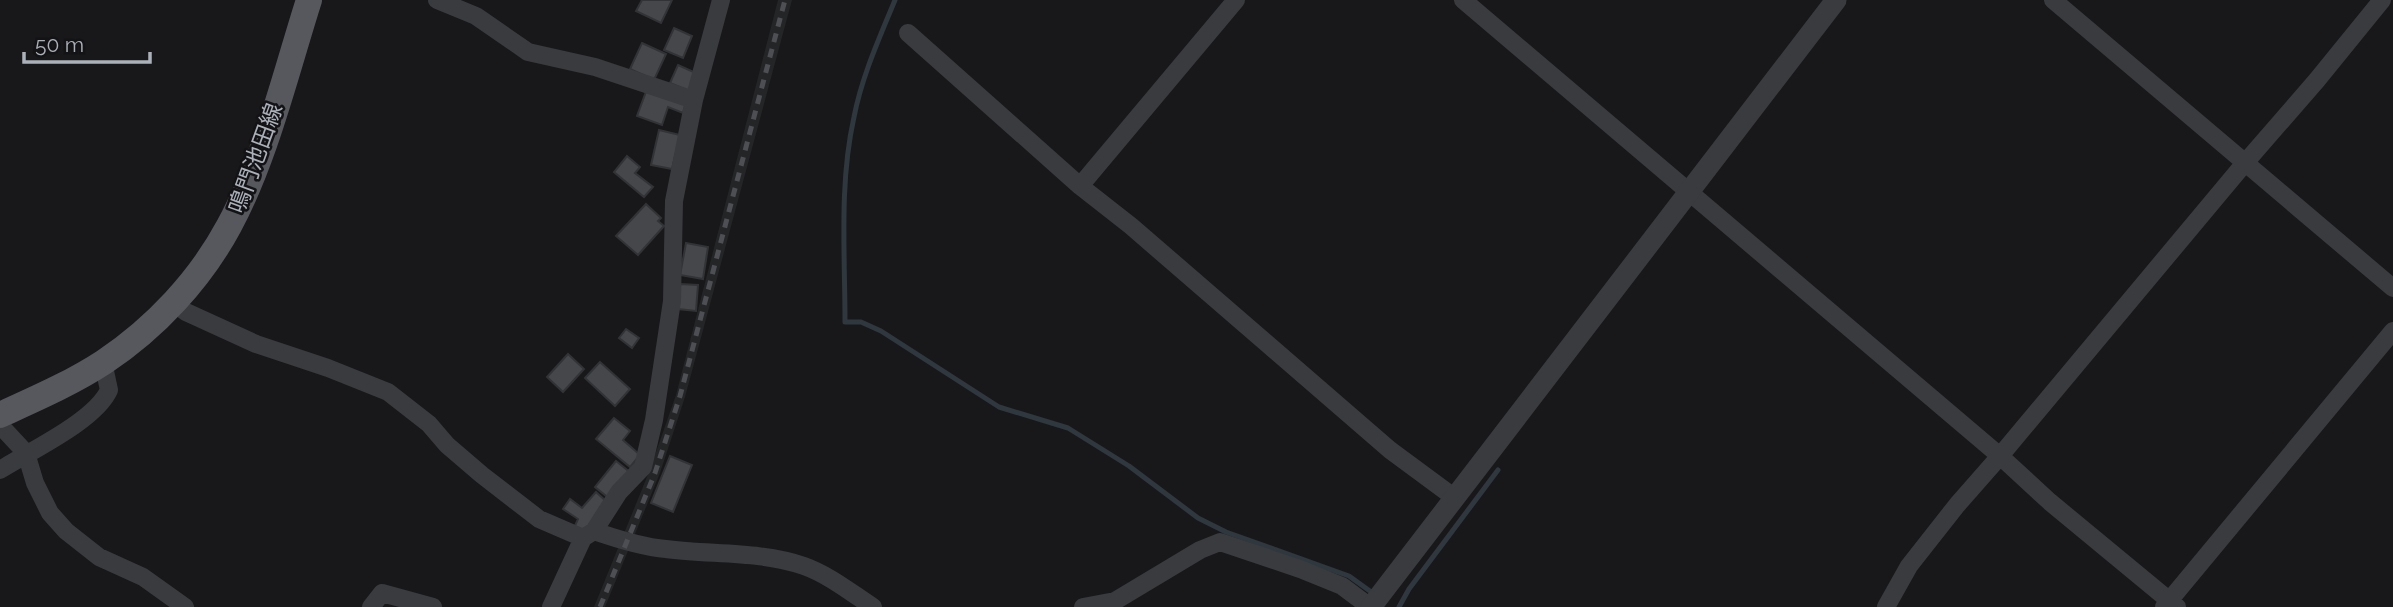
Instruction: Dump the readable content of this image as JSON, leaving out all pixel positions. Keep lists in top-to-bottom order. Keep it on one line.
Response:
{"streets":{"main road":["鳴門池田線"]},"scale_bar":"50 m"}
